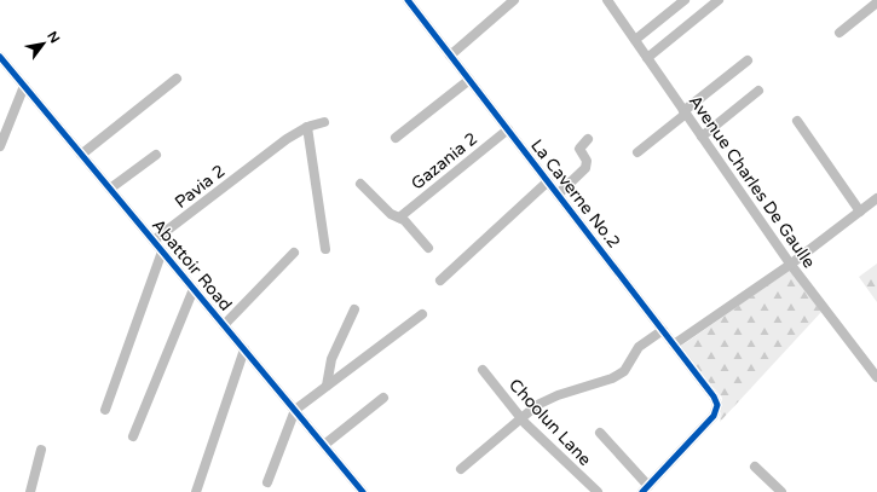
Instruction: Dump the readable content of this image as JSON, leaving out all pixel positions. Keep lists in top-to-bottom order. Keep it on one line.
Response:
{"streets":{"street":["Gazania 2","Avenue Charles De Gaulle","Pavia 2","La Caverne No.2","Abattoir Road","Choolun Lane"]},"crossings":[["Gazania 2","La Caverne No.2"],["Pavia 2","Abattoir Road"]],"north":"top right"}
